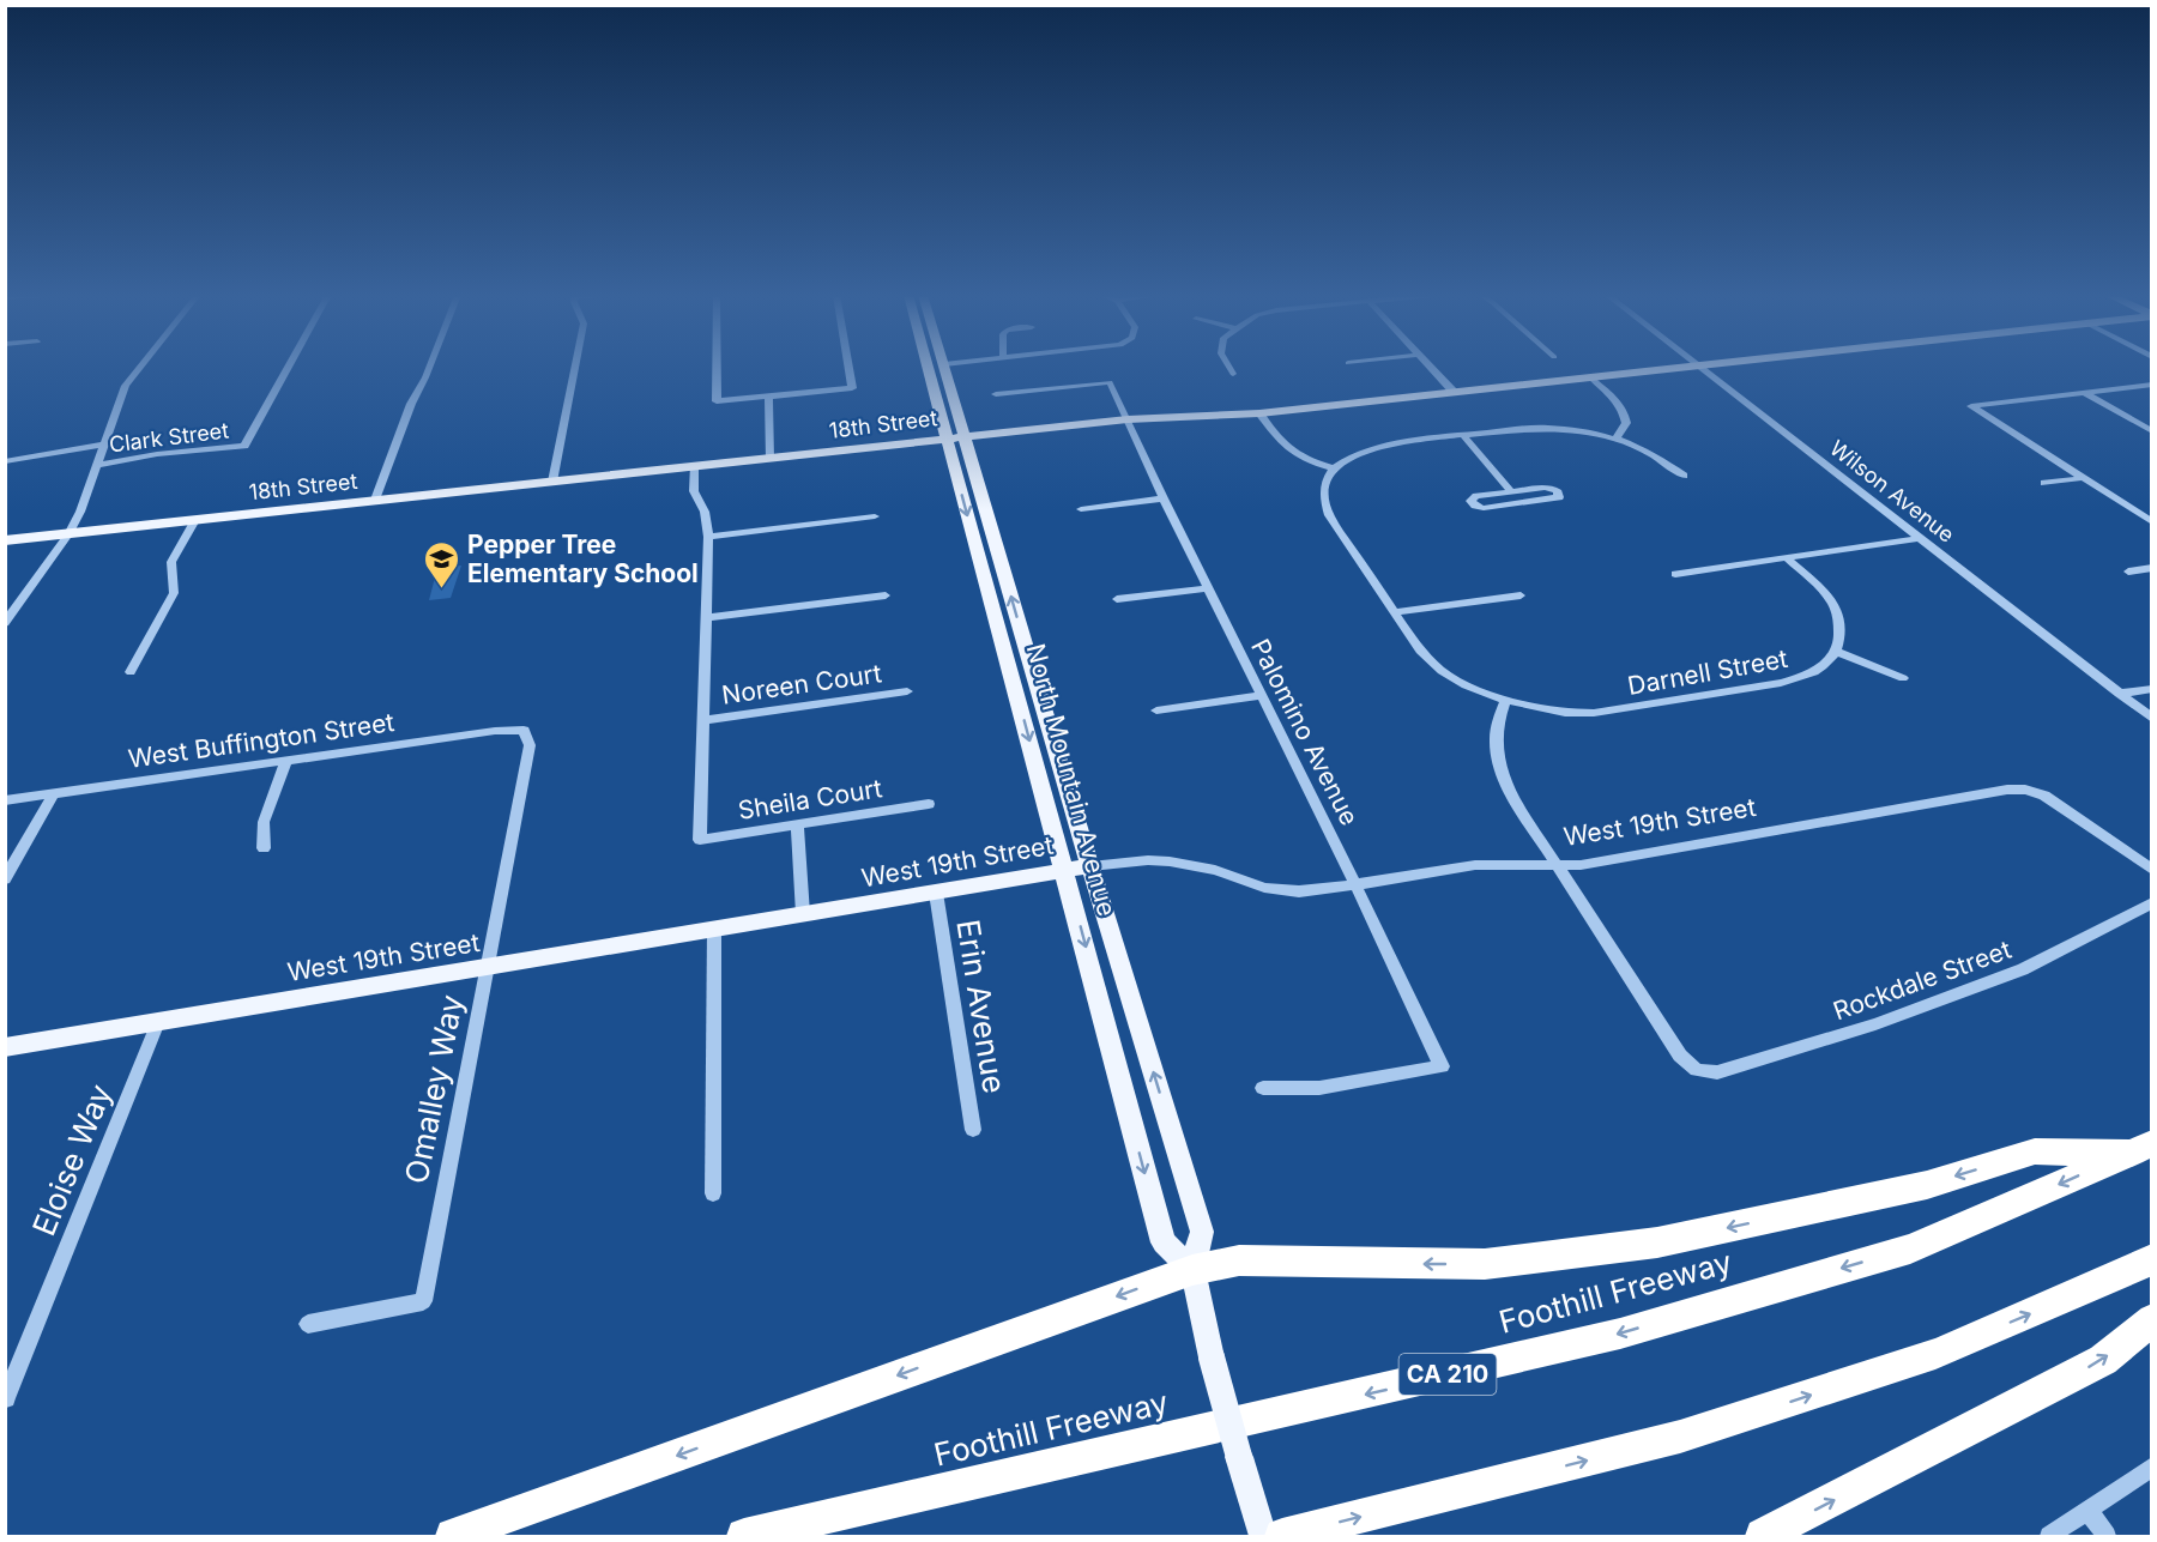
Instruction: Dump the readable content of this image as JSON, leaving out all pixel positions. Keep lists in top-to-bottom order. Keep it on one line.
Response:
{"streets":{"highway":["Foothill Freeway","CA 210"],"main road":["18th Street","North Mountain Avenue","West 19th Street"],"street":["Clark Street","Wilson Avenue","Darnell Street","Noreen Court","Palomino Avenue","West Buffington Street","Sheila Court","Rockdale Street","Erin Avenue","Omalley Way","Eloise Way"]},"crossings":[["18th Street","Palomino Avenue"],["18th Street","North Mountain Avenue"],["Noreen Court","Sheila Court"],["Palomino Avenue","West 19th Street"],["West Buffington Street","Omalley Way"],["North Mountain Avenue","West 19th Street"],["West 19th Street","Rockdale Street"],["West 19th Street","Erin Avenue"],["West 19th Street","Omalley Way"],["West 19th Street","Eloise Way"]],"places":{"school or university":["Pepper Tree Elementary School"]}}
